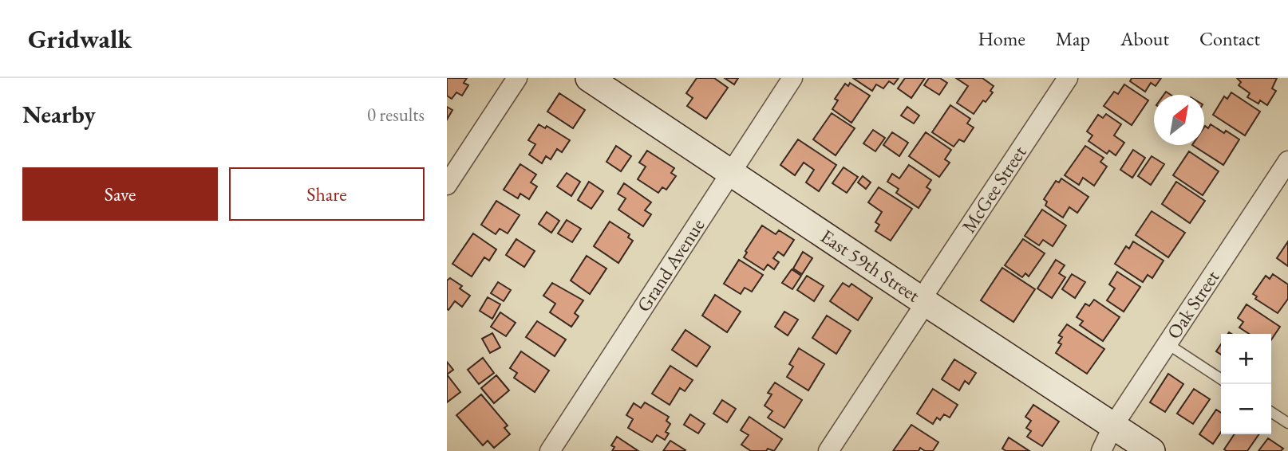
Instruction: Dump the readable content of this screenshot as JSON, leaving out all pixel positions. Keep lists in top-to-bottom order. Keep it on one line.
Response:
{"streets":{"street":["McGee Street","Grand Avenue","East 59th Street","Oak Street"]},"crossings":[["McGee Street","East 59th Street"],["Grand Avenue","East 59th Street"],["East 59th Street","Oak Street"]],"north":"top right","page":{"header":"Gridwalk","nav":["Home","Map","About","Contact"],"heading":["Nearby","0 results"],"buttons":["Save","Share"],"map_buttons":["+","−"]}}
